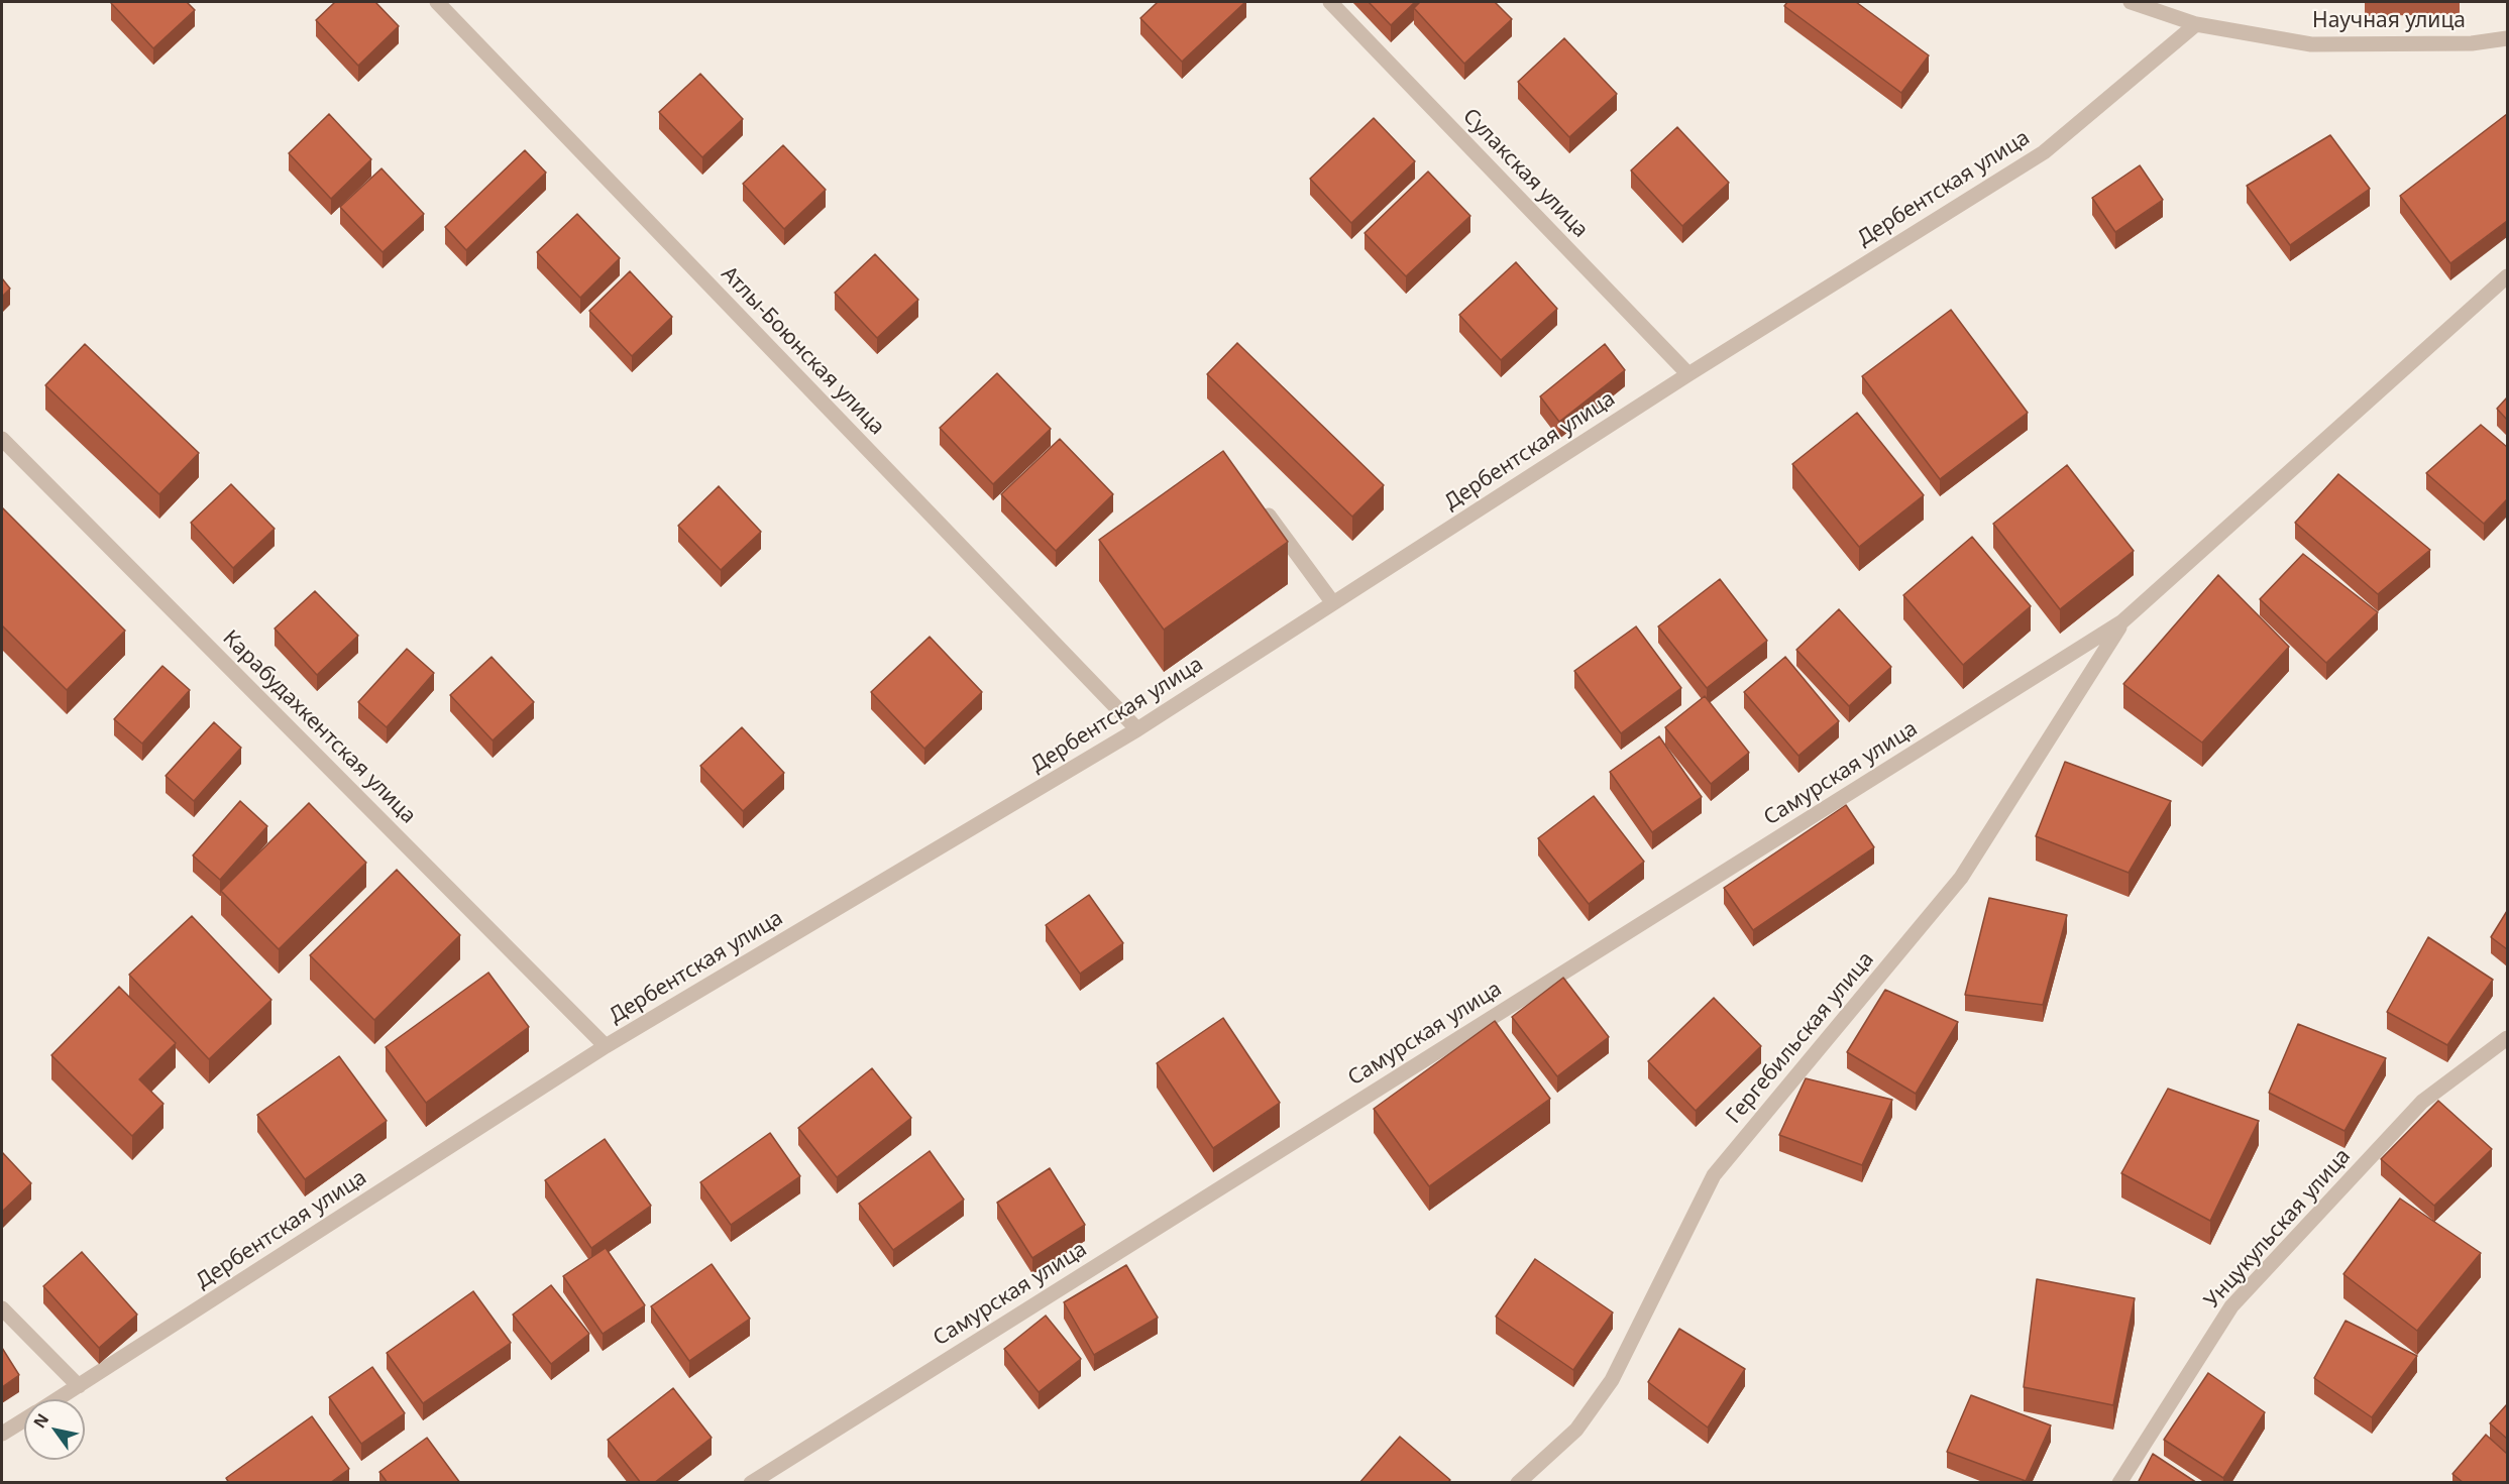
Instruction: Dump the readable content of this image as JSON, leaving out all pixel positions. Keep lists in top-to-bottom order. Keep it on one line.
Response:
{"streets":{"street":["Научная улица","Сулакская улица","Дербентская улица","Атлы-Боюнская улица","Карабудахкентская улица","Самурская улица","Гергебильская улица","Унцукульская улица"]},"crossings":[["Научная улица","Дербентская улица"],["Сулакская улица","Дербентская улица"],["Дербентская улица","Атлы-Боюнская улица"],["Дербентская улица","Карабудахкентская улица"],["Самурская улица","Гергебильская улица"]],"north":"top left"}
